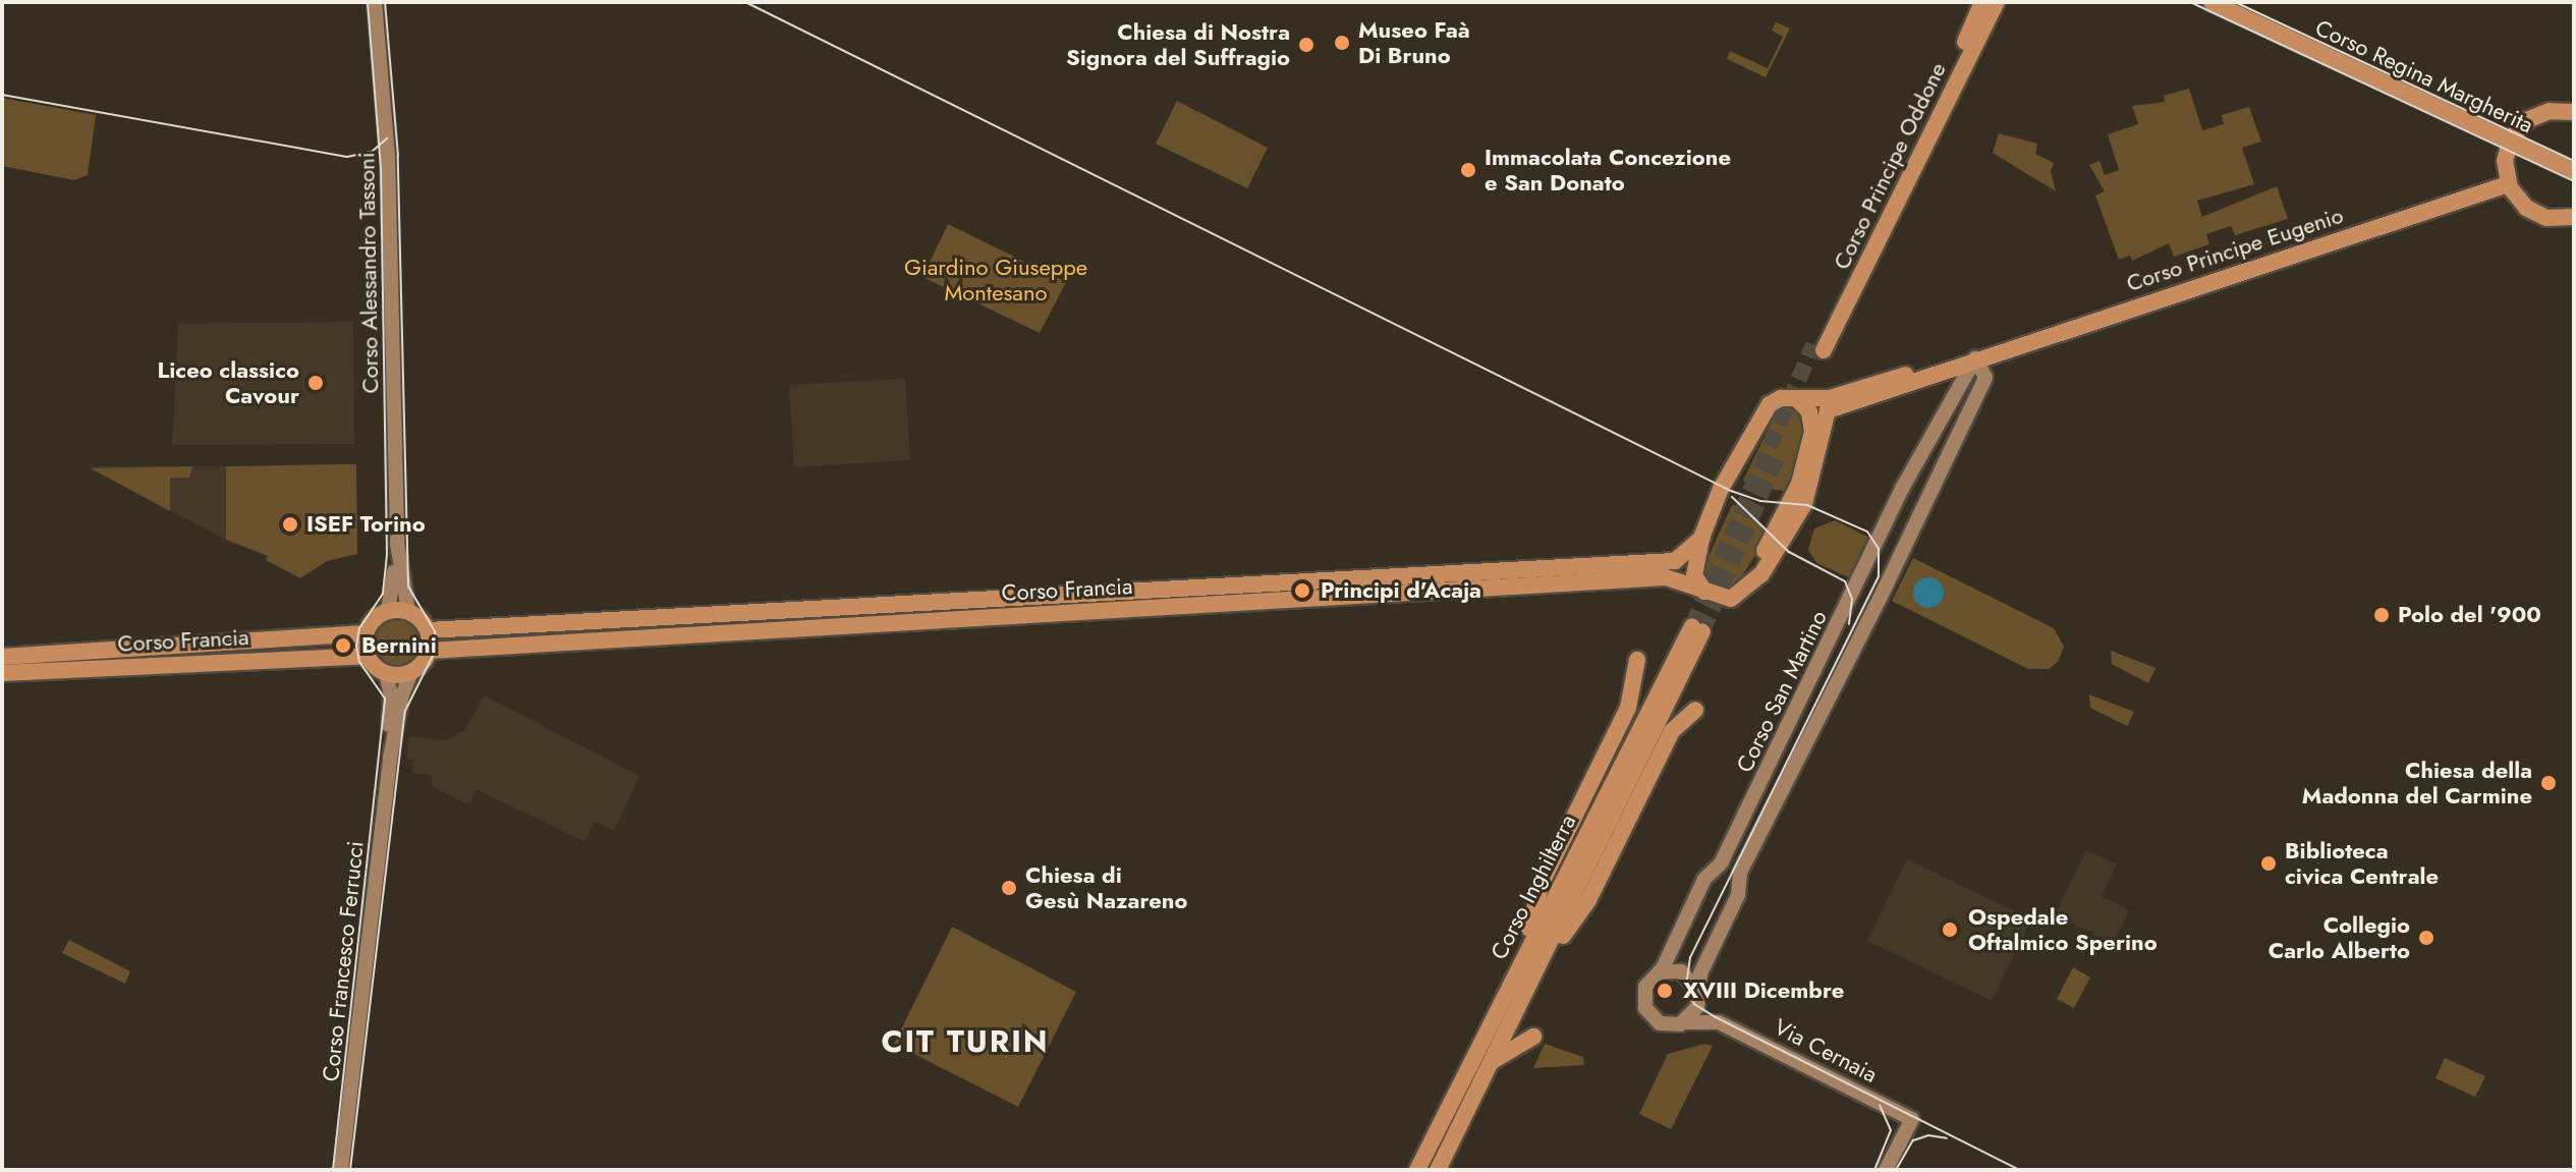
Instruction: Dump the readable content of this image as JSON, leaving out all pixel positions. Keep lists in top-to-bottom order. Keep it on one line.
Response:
{"streets":{"main road":["Corso Regina Margherita","Corso Principe Oddone","Corso Principe Eugenio","Corso Alessandro Tassoni","Corso Francia","Corso San Martino","Corso Inghilterra","Corso Francesco Ferrucci","Via Cernaia"]},"crossings":[["Corso Principe Eugenio","Corso San Martino"],["Corso San Martino","Via Cernaia"]],"districts":["CIT TURIN"],"parks":["Giardino Giuseppe Montesano"],"places":["Museo Faà Di Bruno","Chiesa di Nostra Signora del Suffragio","Immacolata Concezione e San Donato","Liceo classico Cavour","ISEF Torino","Principi d'Acaja","Polo del '900","Bernini","Chiesa della Madonna del Carmine","Biblioteca civica Centrale","Chiesa di Gesù Nazareno","Ospedale Oftalmico Sperino","Collegio Carlo Alberto","XVIII Dicembre"]}
